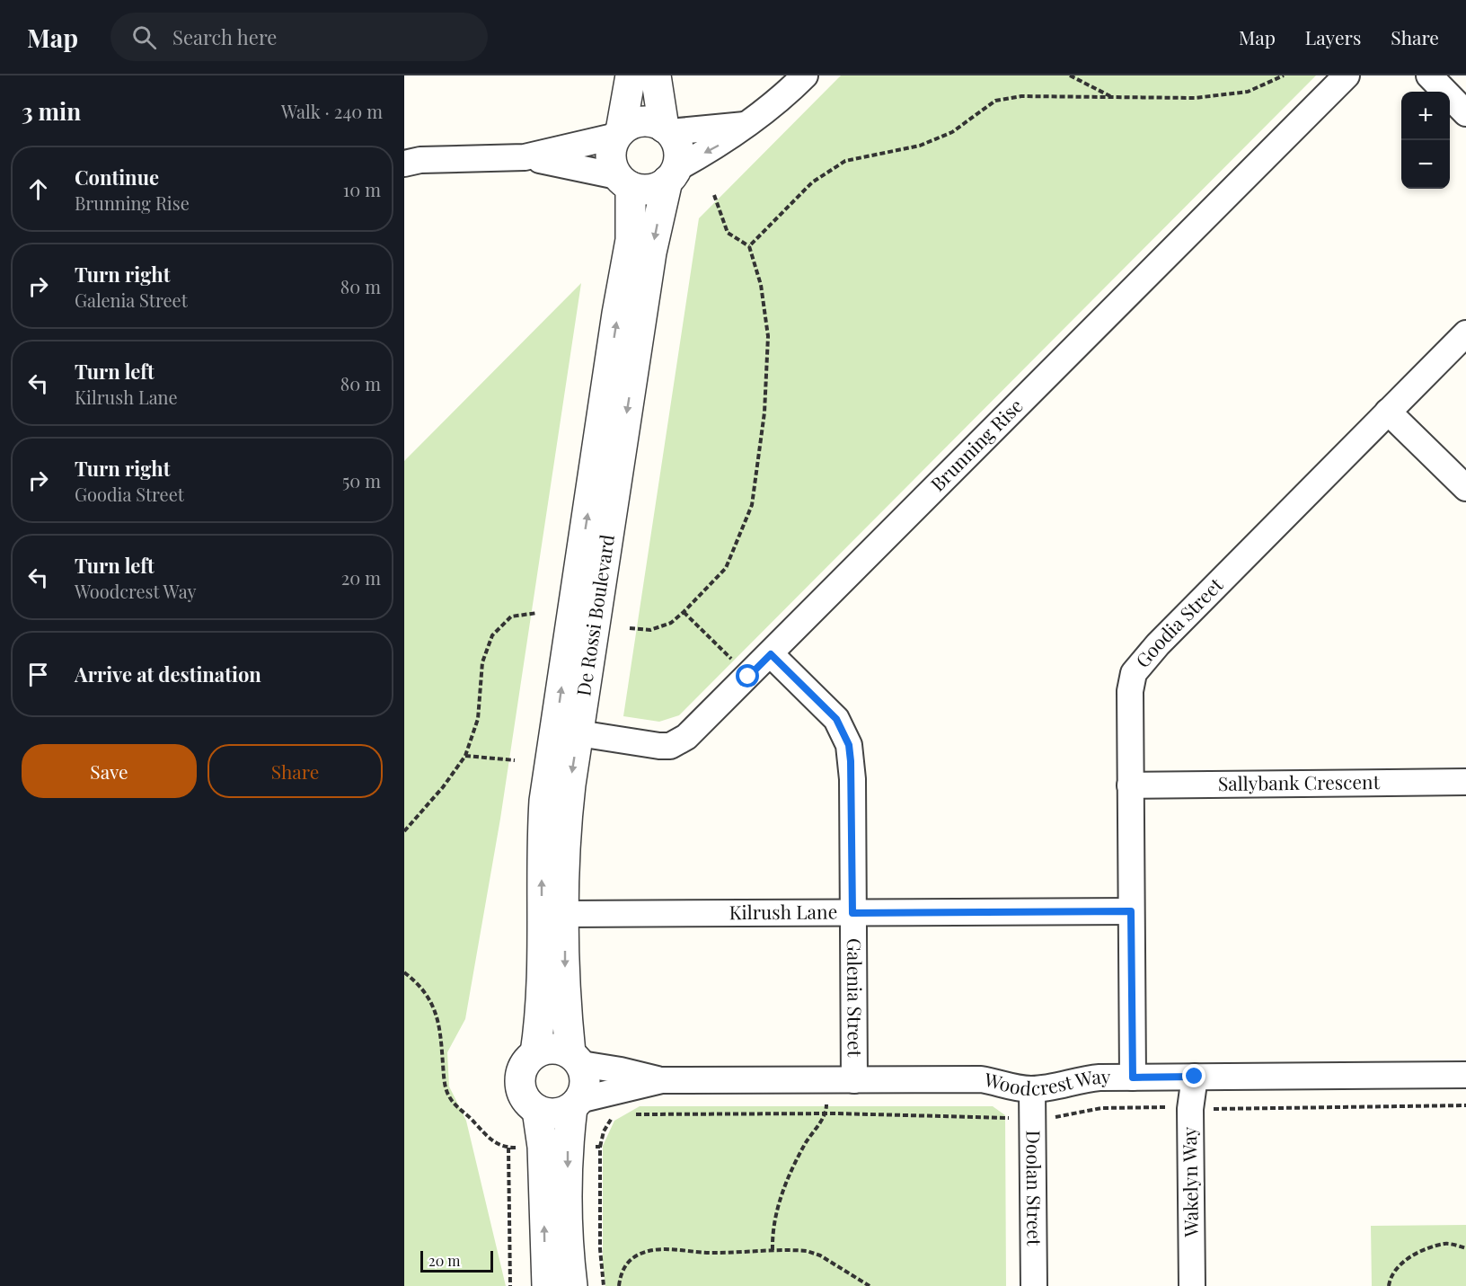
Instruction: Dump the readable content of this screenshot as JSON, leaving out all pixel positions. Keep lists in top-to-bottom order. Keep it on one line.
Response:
{"streets":{"street":["Brunning Rise","De Rossi Boulevard","Goodia Street","Sallybank Crescent","Kilrush Lane","Galenia Street","Woodcrest Way","Wakelyn Way","Doolan Street"]},"crossings":[["Brunning Rise","De Rossi Boulevard"],["Brunning Rise","Galenia Street"],["De Rossi Boulevard","Kilrush Lane"],["De Rossi Boulevard","Woodcrest Way"],["Goodia Street","Sallybank Crescent"],["Goodia Street","Kilrush Lane"],["Goodia Street","Woodcrest Way"],["Kilrush Lane","Galenia Street"],["Galenia Street","Woodcrest Way"],["Woodcrest Way","Wakelyn Way"],["Woodcrest Way","Doolan Street"]],"scale_bar":"20 m","page":{"header":"Map","search":"Search here","nav":["Map","Layers","Share"],"heading":["3 min","Walk · 240 m"],"map_buttons":["+","−"],"list":[["Continue","Brunning Rise","10 m"],["Turn right","Galenia Street","80 m"],["Turn left","Kilrush Lane","80 m"],["Turn right","Goodia Street","50 m"],["Turn left","Woodcrest Way","20 m"],"Arrive at destination"],"buttons":["Save","Share"],"scale":"20 m"}}
